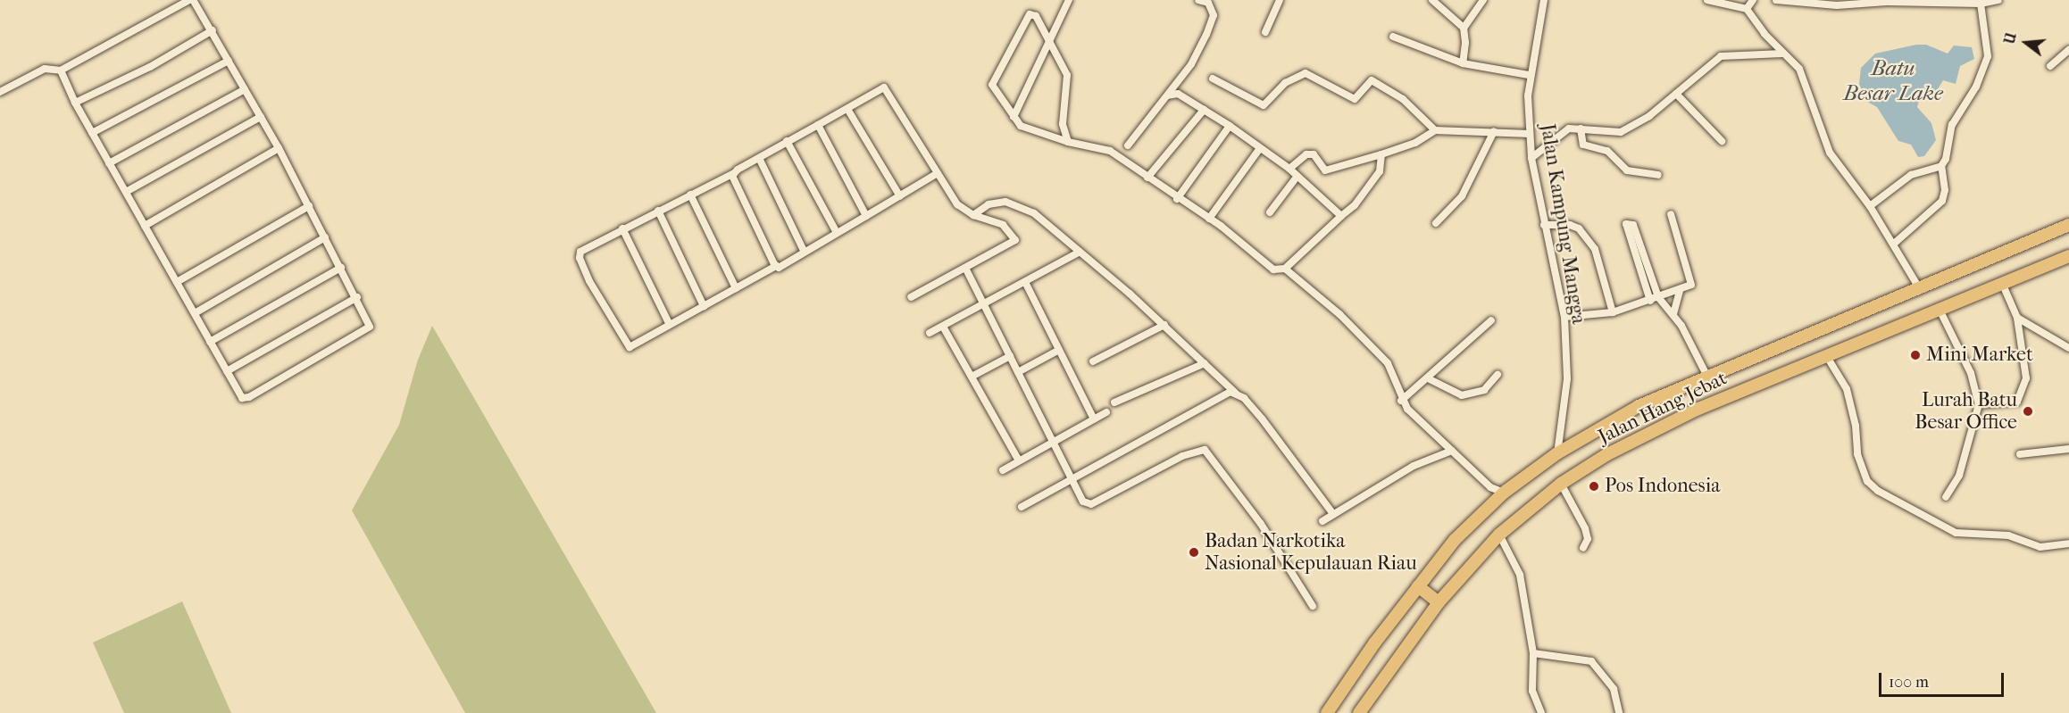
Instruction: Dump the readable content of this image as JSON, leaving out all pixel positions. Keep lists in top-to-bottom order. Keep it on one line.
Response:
{"streets":{"highway":["Jalan Hang Jebat"],"street":["Jalan Kampung Mangga"]},"water":["Batu Besar Lake"],"places":["Mini Market","Lurah Batu Besar Office","Pos Indonesia","Badan Narkotika Nasional Kepulauan Riau"],"scale_bar":"100 m","north":"left"}
